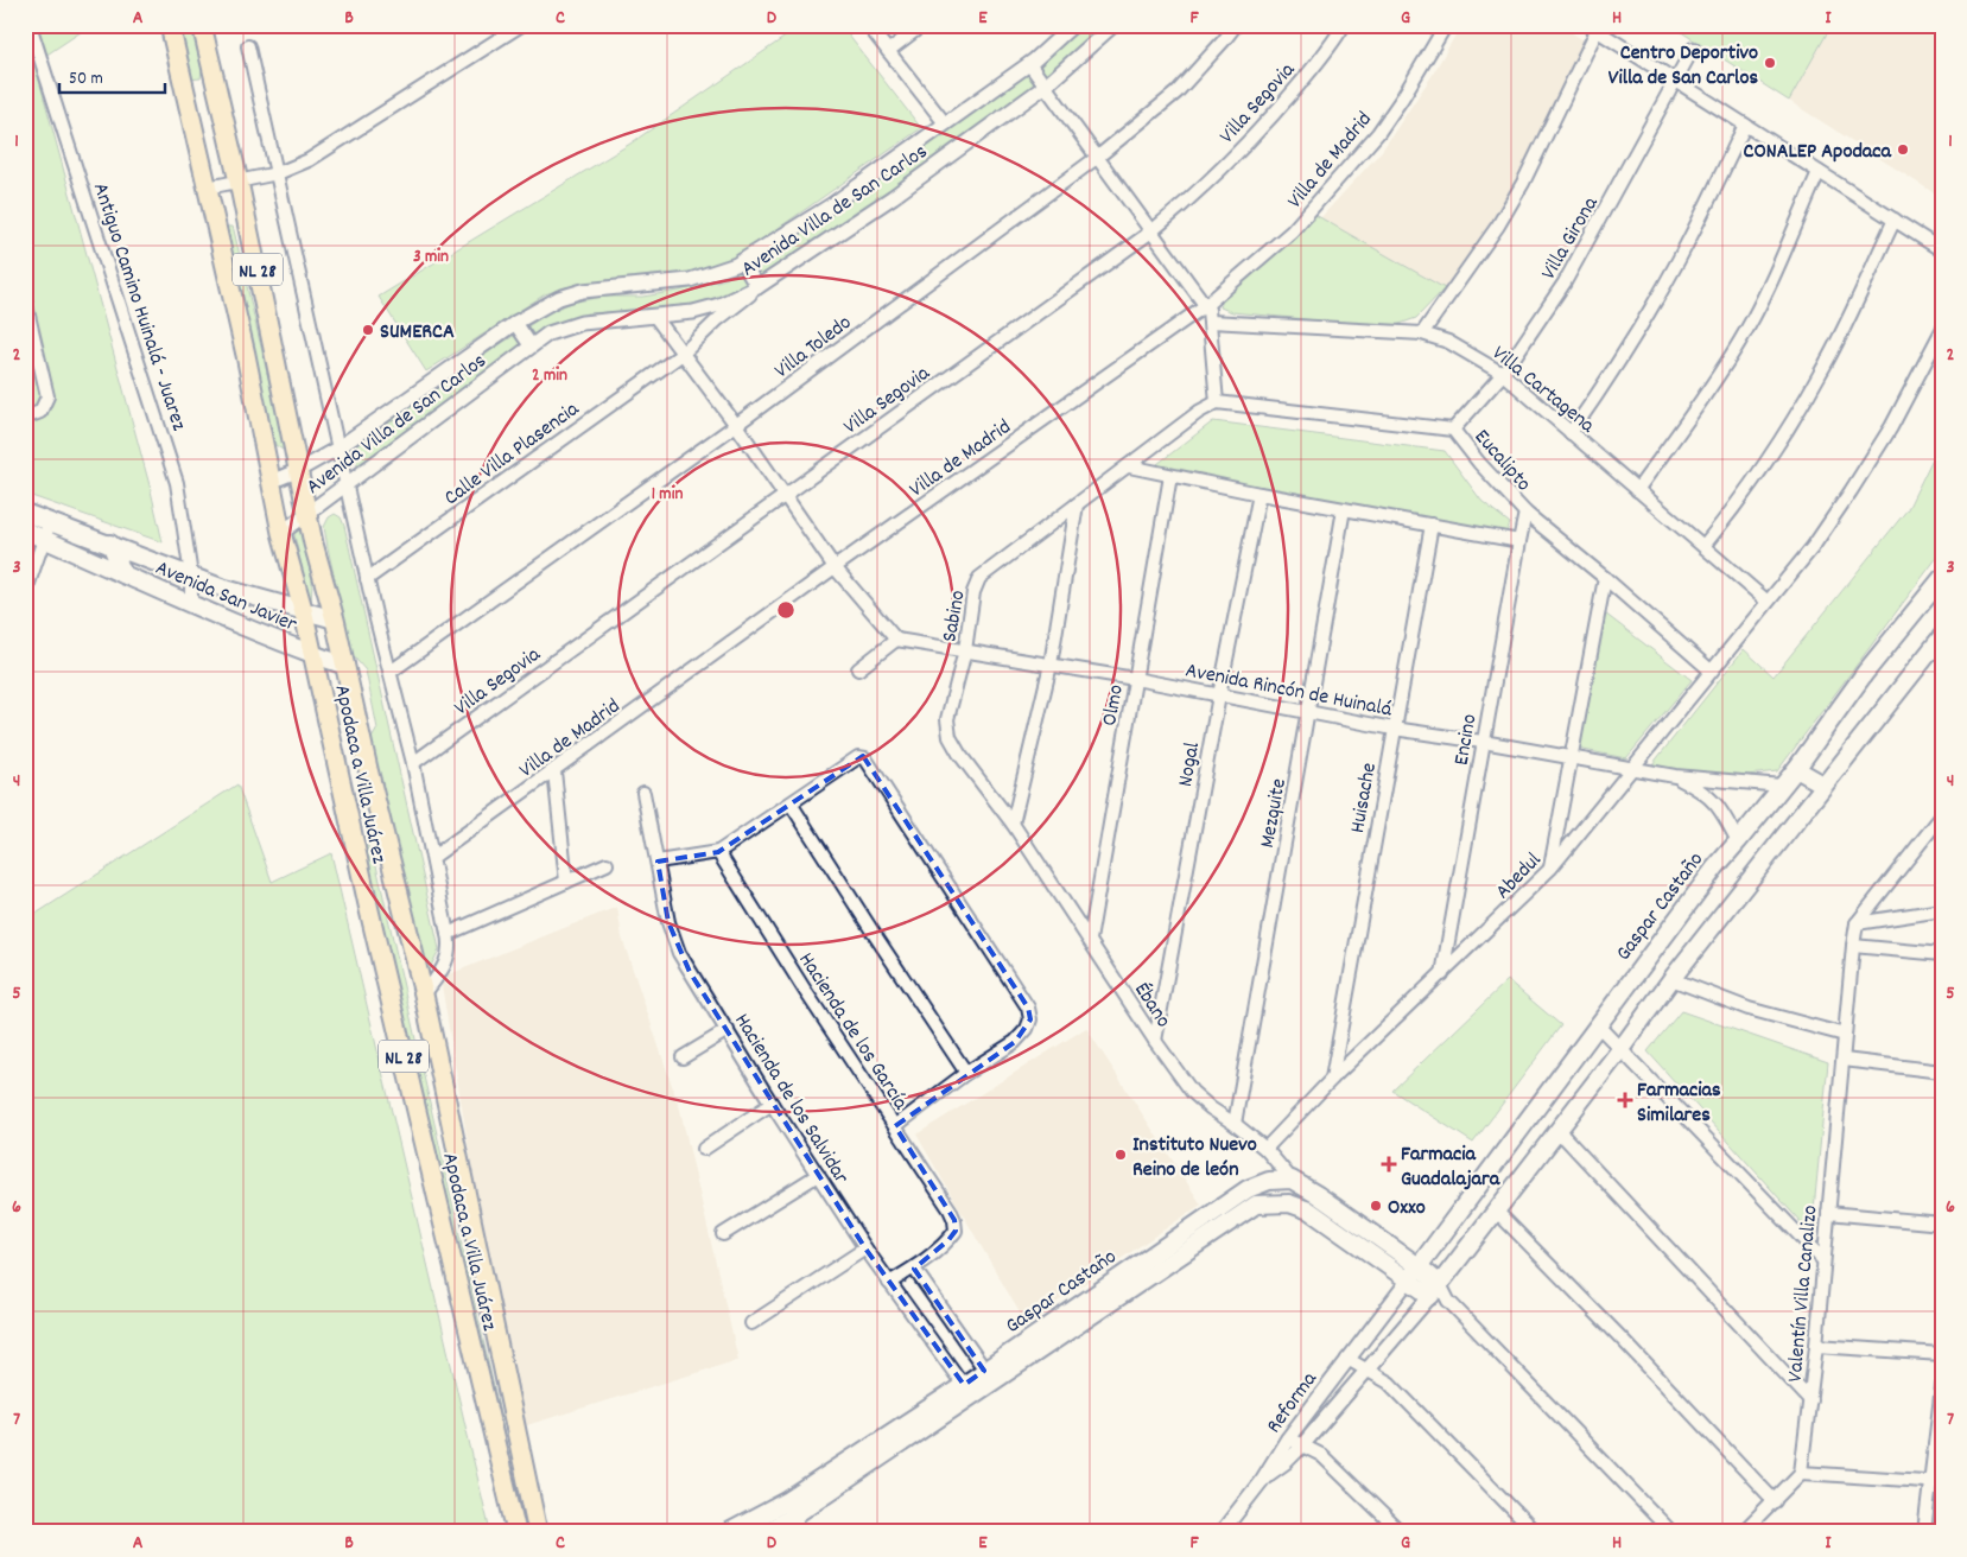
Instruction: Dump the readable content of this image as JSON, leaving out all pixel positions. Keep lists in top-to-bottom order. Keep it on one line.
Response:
{"streets":{"main road":["NL 28","Avenida San Javier","Apodaca a Villa Juárez","Gaspar Castaño"],"street":["Villa Segovia","Villa de Madrid","Avenida Villa de San Carlos","Villa Girona","Antiguo Camino Huinalá - Juarez","Villa Toledo","Villa Cartagena","Calle Villa Plasencia","Eucalipto","Sabino","Avenida Rincón de Huinalá","Olmo","Encino","Nogal","Huisache","Mezquite","Abedul","Ébano","Hacienda de los García","Hacienda de los Salvidar","Valentín Villa Canalizo","Reforma"]},"crossings":[["Avenida Villa de San Carlos","Calle Villa Plasencia"],["Avenida Villa de San Carlos","Apodaca a Villa Juárez"],["Villa Girona","Villa Cartagena"],["Villa Girona","Eucalipto"],["Antiguo Camino Huinalá - Juarez","Avenida San Javier"],["Villa Cartagena","Abedul"],["Eucalipto","Encino"],["Eucalipto","Abedul"],["Avenida San Javier","Apodaca a Villa Juárez"],["Sabino","Avenida Rincón de Huinalá"],["Sabino","Ébano"],["Avenida Rincón de Huinalá","Olmo"],["Avenida Rincón de Huinalá","Encino"],["Avenida Rincón de Huinalá","Nogal"],["Avenida Rincón de Huinalá","Huisache"],["Avenida Rincón de Huinalá","Mezquite"],["Avenida Rincón de Huinalá","Abedul"],["Avenida Rincón de Huinalá","Gaspar Castaño"],["Olmo","Ébano"],["Encino","Abedul"],["Nogal","Ébano"],["Huisache","Abedul"],["Mezquite","Ébano"],["Abedul","Ébano"],["Gaspar Castaño","Ébano"],["Gaspar Castaño","Hacienda de los Salvidar"],["Gaspar Castaño","Reforma"]],"places":{"other":["Centro Deportivo Villa de San Carlos","CONALEP Apodaca","SUMERCA","Instituto Nuevo Reino de león","Oxxo"],"health":["Farmacias Similares","Farmacia Guadalajara"]},"scale_bar":"50 m","grid":{"columns":["A","B","C","D","E","F","G","H","I"],"rows":["1","2","3","4","5","6","7"]},"rings":["3 min","2 min","1 min"]}
